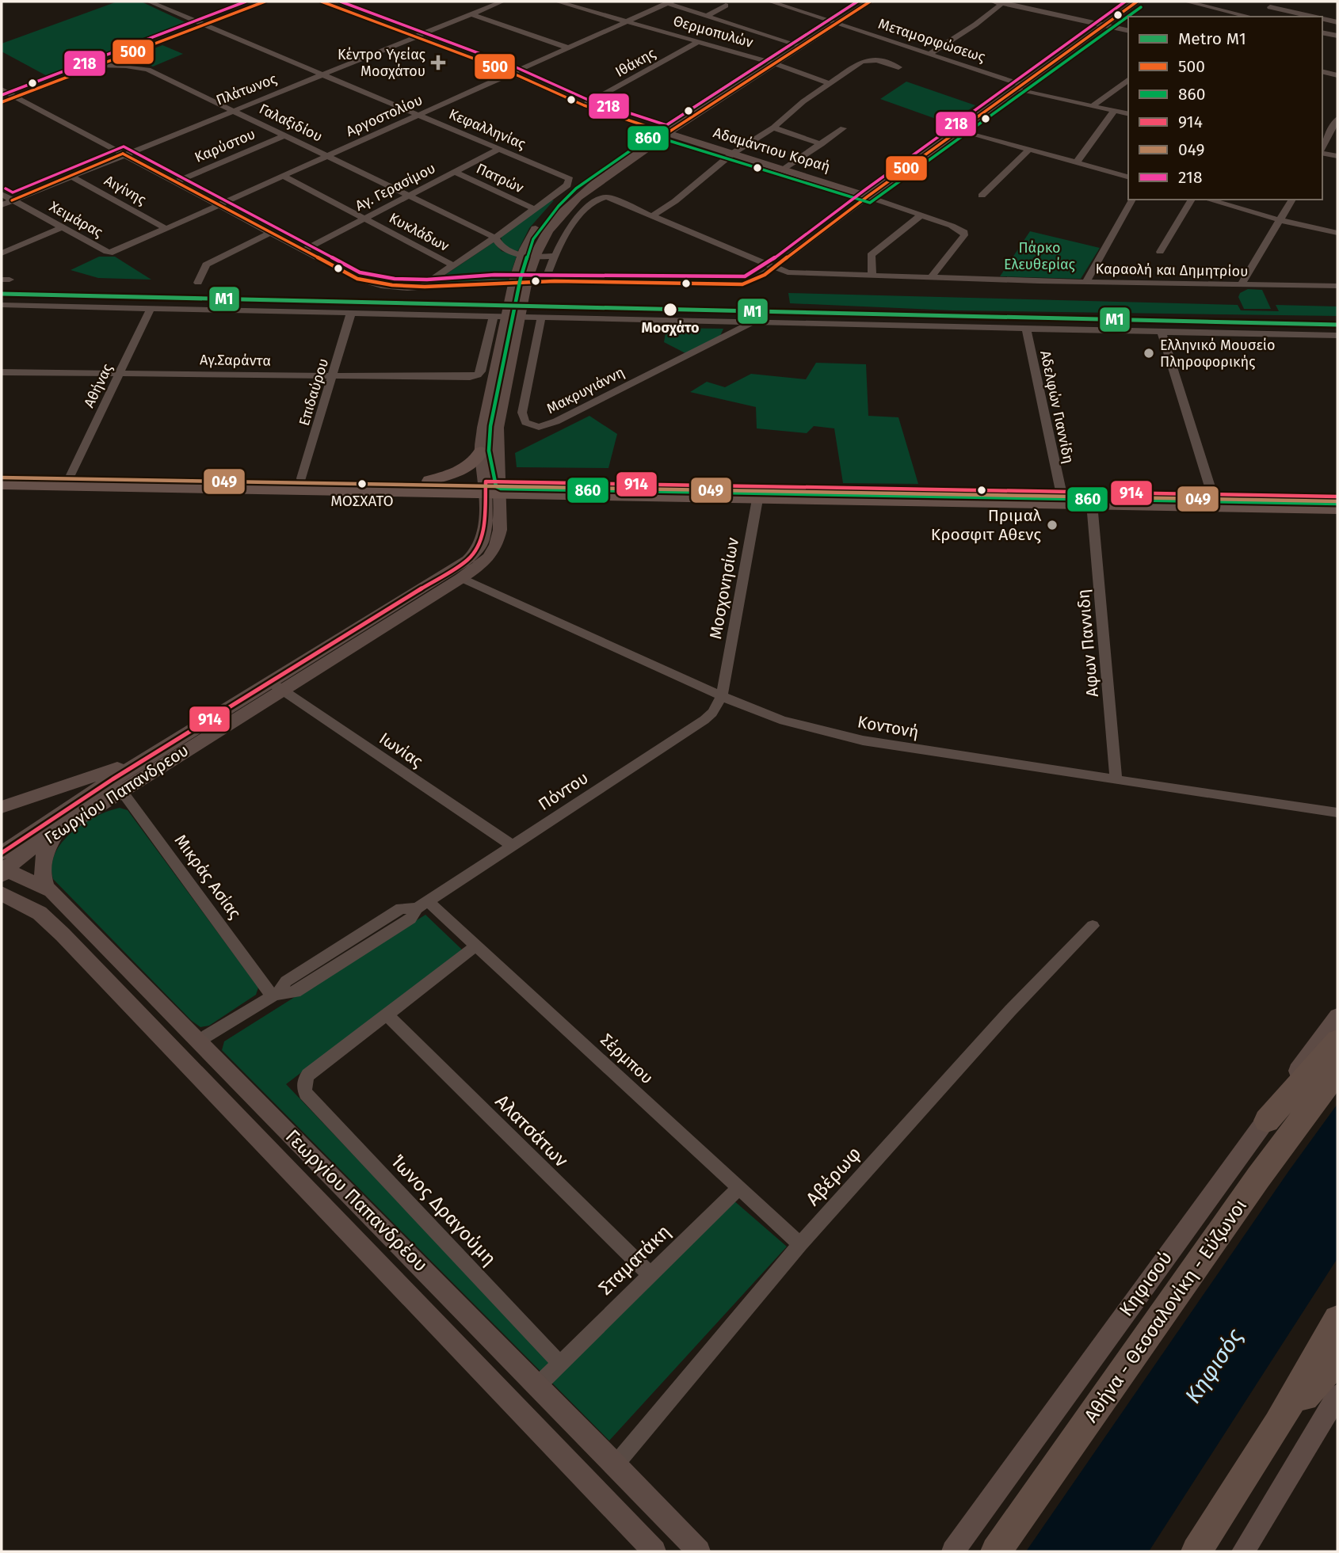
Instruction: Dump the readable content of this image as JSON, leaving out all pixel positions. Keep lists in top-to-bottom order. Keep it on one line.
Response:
{"streets":{"highway":["Αθήνα - Θεσσαλονίκη - Εύζωνοι"],"main road":["Αδαμάντιου Κοραή","Γεωργίου Παπανδρεου","Γεωργίου Παπανδρέου","Κηφισού"],"street":["Θερμοπυλών","Μεταμορφώσεως","Ιθάκης","Πλάτωνος","Αργοστολίου","Γαλαξιδίου","Κεφαλληνίας","Καρύστου","Πατρών","Αγ. Γερασίμου","Αιγίνης","Χειμάρας","Κυκλάδων","Καραολή και Δημητρίου","Αγ.Σαράντα","Αθήνας","Μακρυγιάννη","Επιδαύρου","Αδελφών Γιαννίδη","Μοσχονησίων","Αφων Παννιδη","Κοντονή","Ιωνίας","Πόντου","Μικράς Ασίας","Σέρμπου","Αλατσάτων","Αβέρωφ","Ίωνος Δραγούμη","Σταματάκη"]},"crossings":[["Θερμοπυλών","Ιθάκης"],["Θερμοπυλών","Αργοστολίου"],["Ιθάκης","Αδαμάντιου Κοραή"],["Πλάτωνος","Γαλαξιδίου"],["Πλάτωνος","Κεφαλληνίας"],["Πλάτωνος","Αδαμάντιου Κοραή"],["Πλάτωνος","Αιγίνης"],["Πλάτωνος","Χειμάρας"],["Αργοστολίου","Γαλαξιδίου"],["Αργοστολίου","Κεφαλληνίας"],["Αργοστολίου","Αδαμάντιου Κοραή"],["Αργοστολίου","Αιγίνης"],["Αργοστολίου","Χειμάρας"],["Αργοστολίου","Κυκλάδων"],["Γαλαξιδίου","Καρύστου"],["Γαλαξιδίου","Αγ. Γερασίμου"],["Κεφαλληνίας","Πατρών"],["Κεφαλληνίας","Αγ. Γερασίμου"],["Αδαμάντιου Κοραή","Καραολή και Δημητρίου"],["Πατρών","Αγ. Γερασίμου"],["Αγ. Γερασίμου","Κυκλάδων"],["Αγ.Σαράντα","Αθήνας"],["Αγ.Σαράντα","Επιδαύρου"],["Μοσχονησίων","Κοντονή"],["Μοσχονησίων","Πόντου"],["Αφων Παννιδη","Κοντονή"],["Κοντονή","Πόντου"],["Κοντονή","Γεωργίου Παπανδρεου"],["Ιωνίας","Πόντου"],["Ιωνίας","Γεωργίου Παπανδρεου"],["Πόντου","Μικράς Ασίας"],["Πόντου","Σέρμπου"],["Πόντου","Γεωργίου Παπανδρέου"],["Γεωργίου Παπανδρεου","Μικράς Ασίας"],["Γεωργίου Παπανδρεου","Γεωργίου Παπανδρέου"],["Σέρμπου","Αβέρωφ"],["Σέρμπου","Σταματάκη"],["Αλατσάτων","Ίωνος Δραγούμη"],["Αλατσάτων","Σταματάκη"],["Αβέρωφ","Γεωργίου Παπανδρέου"],["Γεωργίου Παπανδρέου","Σταματάκη"],["Ίωνος Δραγούμη","Σταματάκη"]],"water":["Κηφισός"],"parks":["Πάρκο Ελευθερίας"],"places":{"health":["Κέντρο Υγείας Μοσχάτου"],"other":["Μοσχάτο","Ελληνικό Μουσείο Πληροφορικής","ΜΟΣΧΑΤΟ","Πριμαλ Κροσφιτ Αθενς"]},"lines":["transit line 500","transit line 860","transit line 218","metro line Μ1","transit line 049","transit line 914"],"legend":["Metro Μ1","500","860","914","049","218"]}
